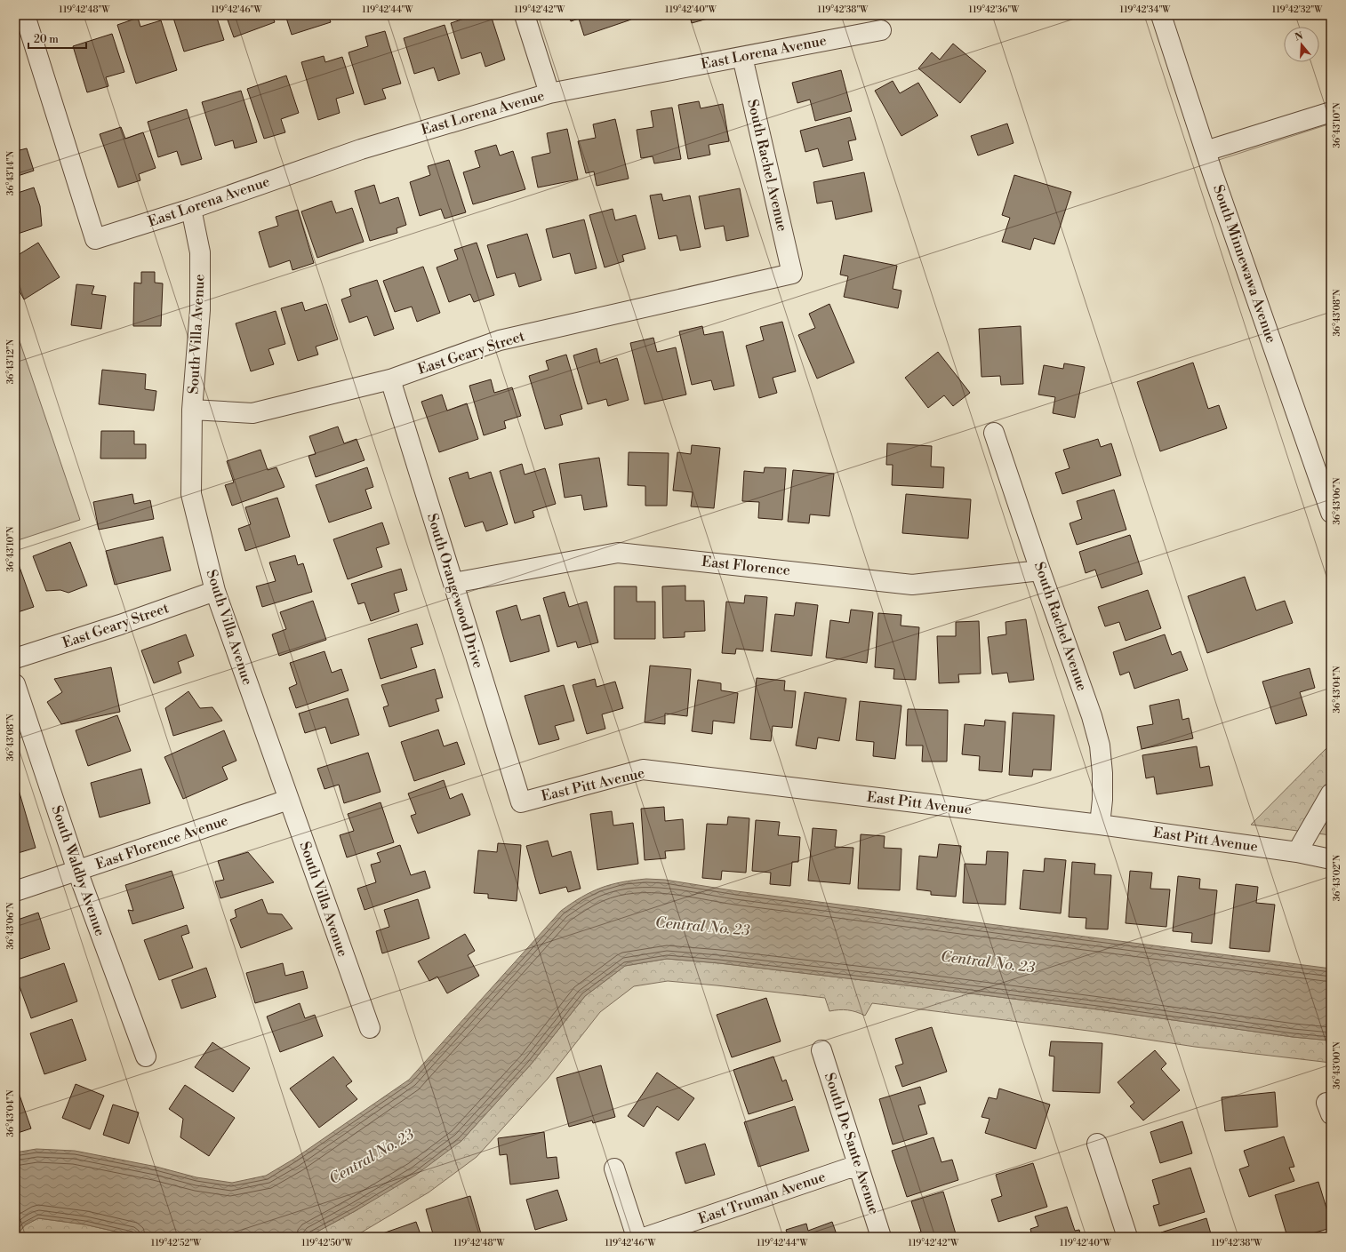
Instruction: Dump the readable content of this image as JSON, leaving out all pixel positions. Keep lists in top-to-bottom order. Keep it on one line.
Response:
{"streets":{"street":["East Lorena Avenue","South Rachel Avenue","South Minnewawa Avenue","South Villa Avenue","East Geary Street","East Florence","South Orangewood Drive","East Pitt Avenue","East Florence Avenue","South Waldby Avenue","South De Sante Avenue","East Truman Avenue"]},"crossings":[["East Lorena Avenue","South Rachel Avenue"],["East Lorena Avenue","South Villa Avenue"],["South Rachel Avenue","East Geary Street"],["South Rachel Avenue","East Florence"],["South Rachel Avenue","East Pitt Avenue"],["South Villa Avenue","East Geary Street"],["South Villa Avenue","East Florence Avenue"],["East Geary Street","South Orangewood Drive"],["East Florence","South Orangewood Drive"],["South Orangewood Drive","East Pitt Avenue"],["East Florence Avenue","South Waldby Avenue"],["South De Sante Avenue","East Truman Avenue"]],"water":["Central No. 23"],"scale_bar":"20 m","north":"top","coordinates":["119°42'48\"W","119°42'46\"W","119°42'44\"W","119°42'42\"W","119°42'40\"W","119°42'38\"W","119°42'36\"W","119°42'34\"W","119°42'32\"W","36°43'10\"N","36°43'14\"N","36°43'08\"N","36°43'12\"N","36°43'06\"N","36°43'04\"N","36°43'02\"N","36°43'00\"N","119°42'52\"W","119°42'50\"W"]}
